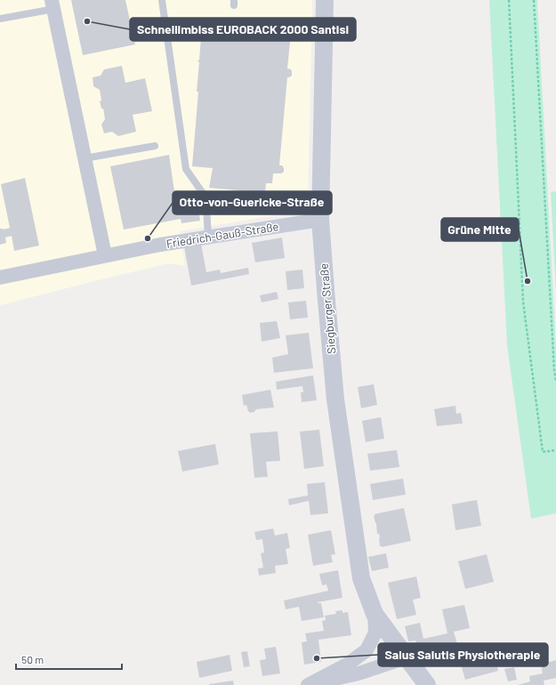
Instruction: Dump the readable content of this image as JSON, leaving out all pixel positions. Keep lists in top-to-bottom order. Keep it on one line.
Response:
{"streets":{"street":["Friedrich-Gauß-Straße","Siegburger Straße"]},"crossings":[["Friedrich-Gauß-Straße","Siegburger Straße"]],"places":["Schnellimbiss EUROBACK 2000 Santisi","Otto-von-Guericke-Straße","Grüne Mitte","Salus Salutis Physiotherapie"],"scale_bar":"50 m"}
